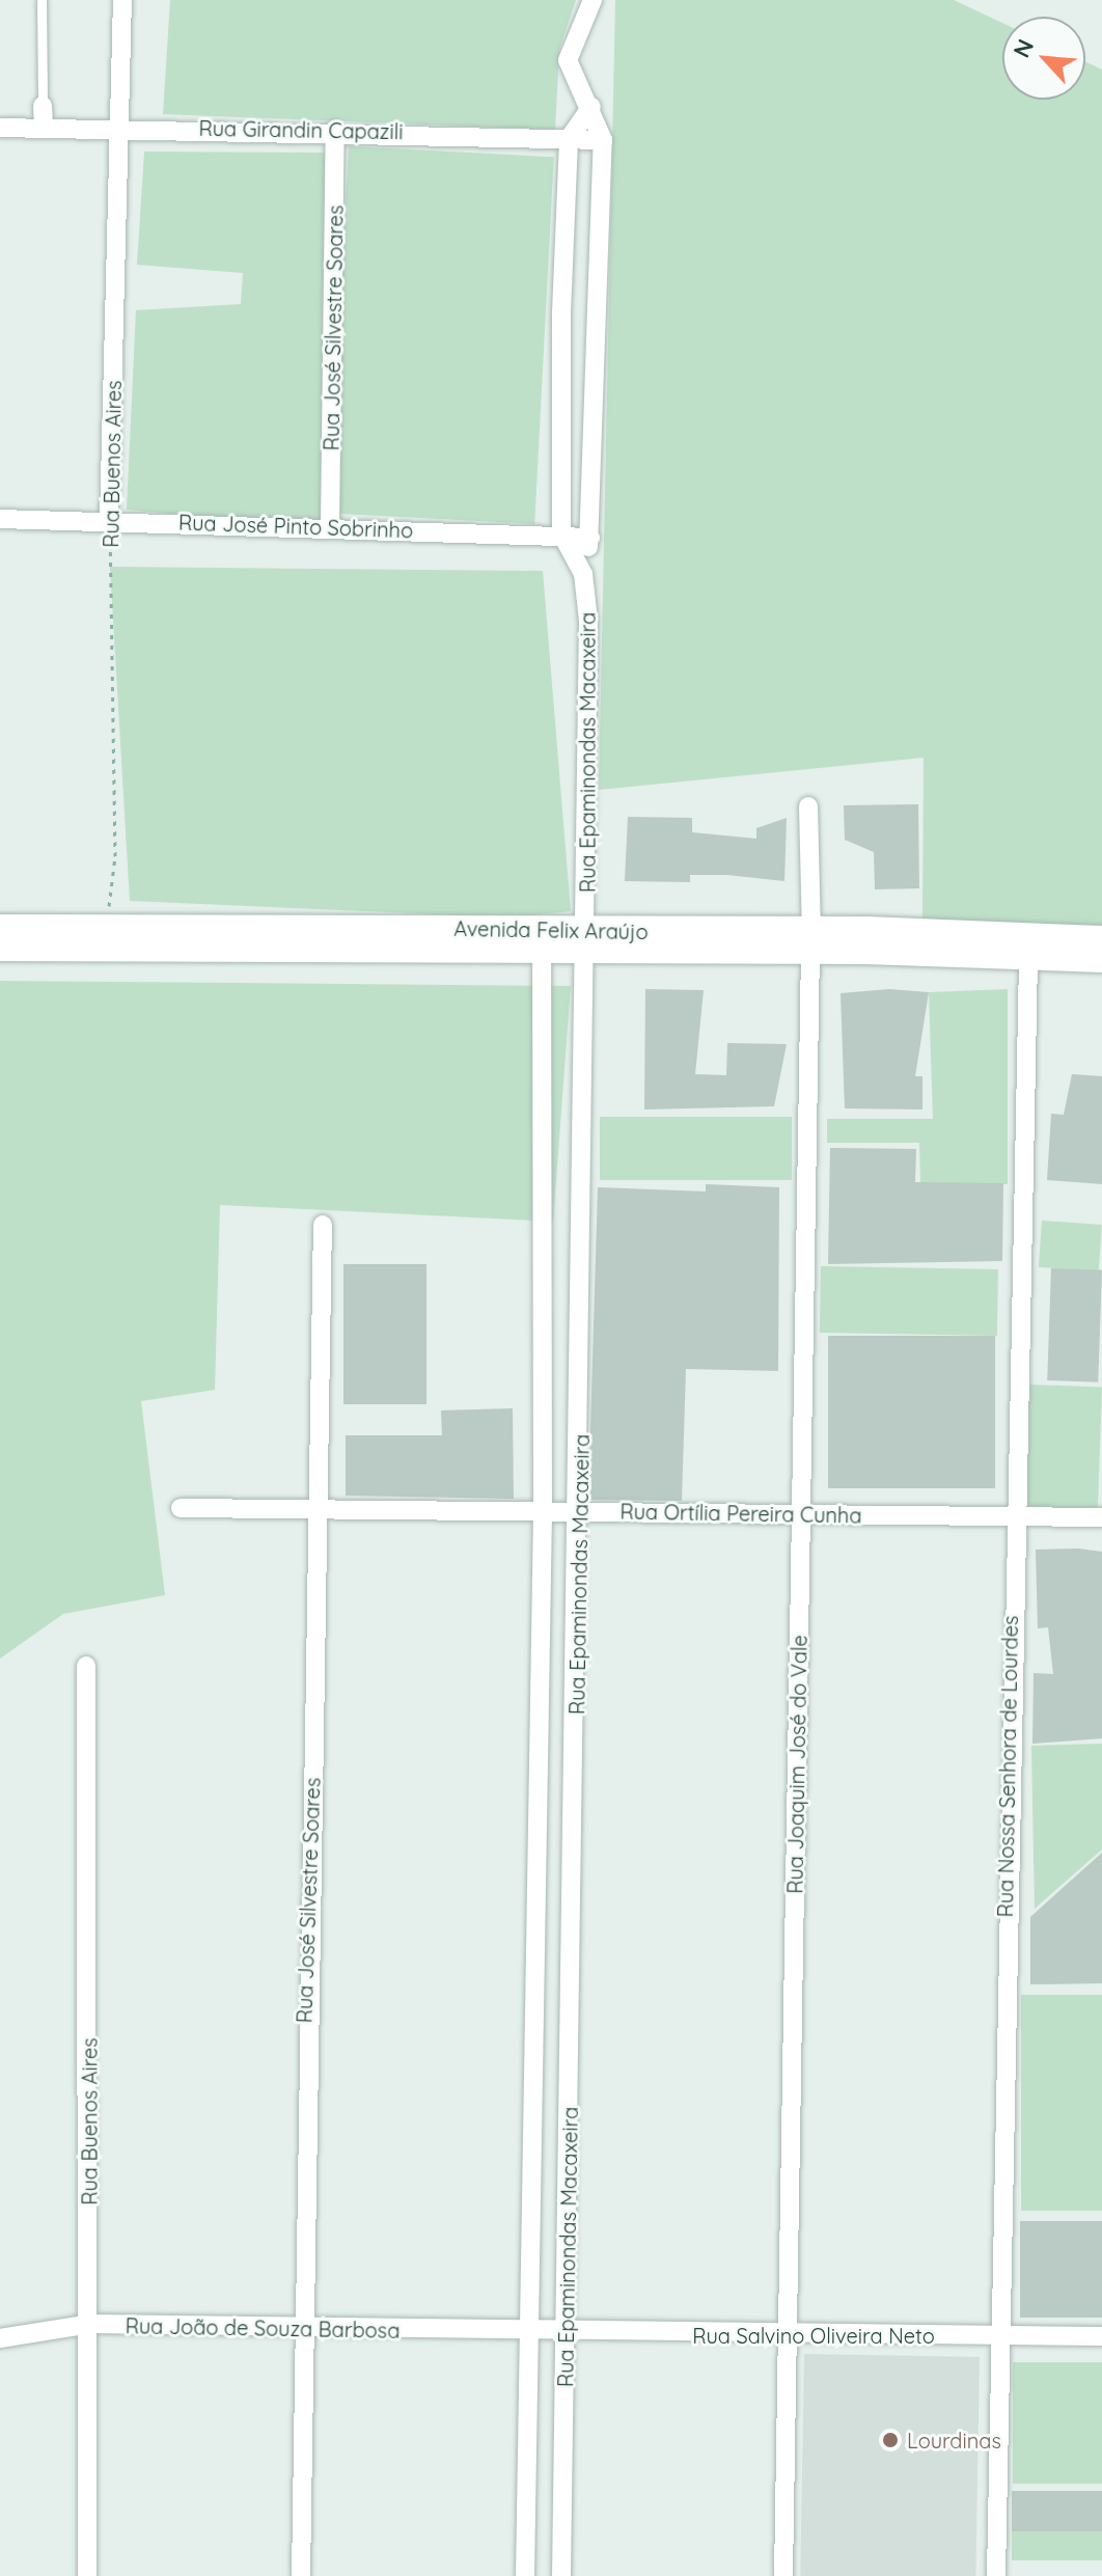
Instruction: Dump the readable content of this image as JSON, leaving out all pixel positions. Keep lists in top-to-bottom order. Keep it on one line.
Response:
{"streets":{"main road":["Avenida Felix Araújo"],"street":["Rua Girandin Capazili","Rua José Silvestre Soares","Rua Buenos Aires","Rua José Pinto Sobrinho","Rua Epaminondas Macaxeira","Rua Ortília Pereira Cunha","Rua Joaquim José do Vale","Rua Nossa Senhora de Lourdes","Rua João de Souza Barbosa","Rua Salvino Oliveira Neto"]},"crossings":[["Rua Girandin Capazili","Rua José Silvestre Soares"],["Rua Girandin Capazili","Rua Buenos Aires"],["Rua Girandin Capazili","Rua Epaminondas Macaxeira"],["Rua José Silvestre Soares","Rua José Pinto Sobrinho"],["Rua José Silvestre Soares","Rua Ortília Pereira Cunha"],["Rua José Silvestre Soares","Rua João de Souza Barbosa"],["Rua Buenos Aires","Rua José Pinto Sobrinho"],["Rua Buenos Aires","Avenida Felix Araújo"],["Rua Buenos Aires","Rua João de Souza Barbosa"],["Rua José Pinto Sobrinho","Rua Epaminondas Macaxeira"],["Rua Epaminondas Macaxeira","Avenida Felix Araújo"],["Rua Epaminondas Macaxeira","Rua Ortília Pereira Cunha"],["Rua Epaminondas Macaxeira","Rua João de Souza Barbosa"],["Rua Epaminondas Macaxeira","Rua Salvino Oliveira Neto"],["Avenida Felix Araújo","Rua Joaquim José do Vale"],["Avenida Felix Araújo","Rua Nossa Senhora de Lourdes"],["Rua Ortília Pereira Cunha","Rua Joaquim José do Vale"],["Rua Ortília Pereira Cunha","Rua Nossa Senhora de Lourdes"],["Rua Joaquim José do Vale","Rua Salvino Oliveira Neto"],["Rua Nossa Senhora de Lourdes","Rua Salvino Oliveira Neto"],["Rua João de Souza Barbosa","Rua Salvino Oliveira Neto"]],"places":["Lourdinas"],"north":"top left"}
